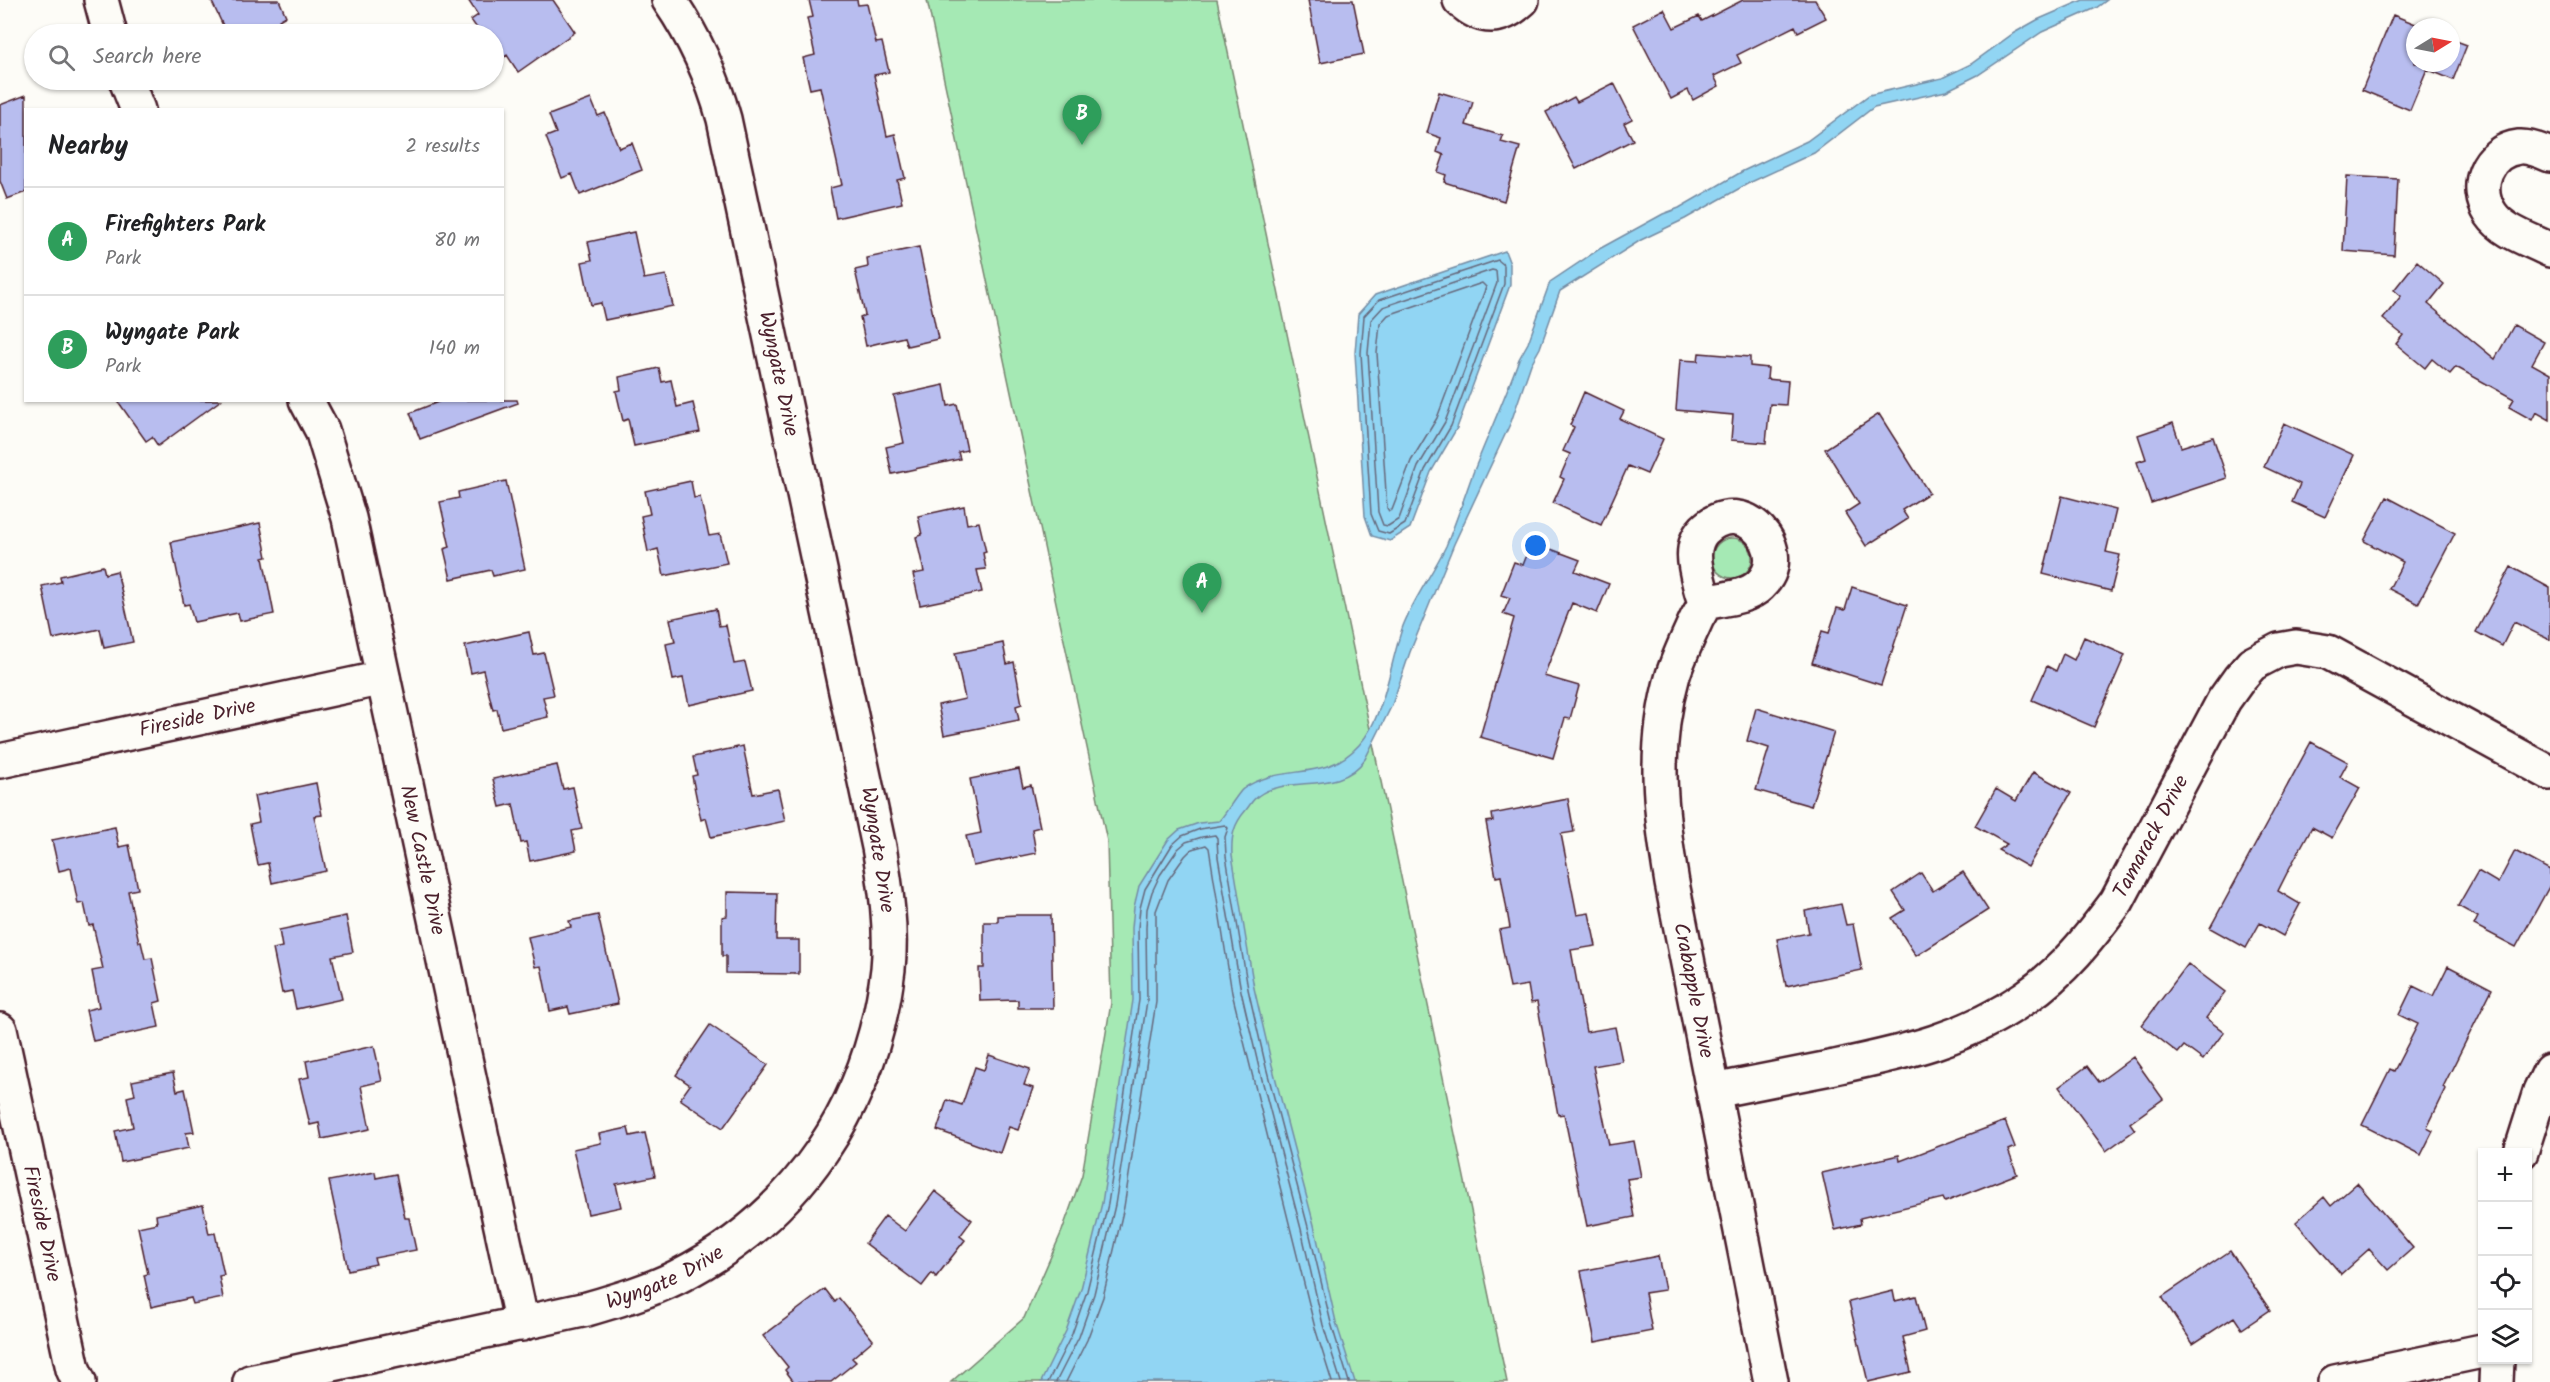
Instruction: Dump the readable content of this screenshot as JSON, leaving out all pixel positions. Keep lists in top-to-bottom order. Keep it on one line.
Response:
{"streets":{"street":["Wyngate Drive","Fireside Drive","Tamarack Drive","New Castle Drive","Crabapple Drive"]},"crossings":[["Wyngate Drive","New Castle Drive"],["Fireside Drive","New Castle Drive"],["Tamarack Drive","Crabapple Drive"]],"north":"right","page":{"search":"Search here","pins":["B","A"],"heading":["Nearby","2 results"],"list":[{"mark":"A","name":"Firefighters Park","note":"Park","value":"80 m"},{"mark":"B","name":"Wyngate Park","note":"Park","value":"140 m"}],"map_buttons":["+","−"]}}
